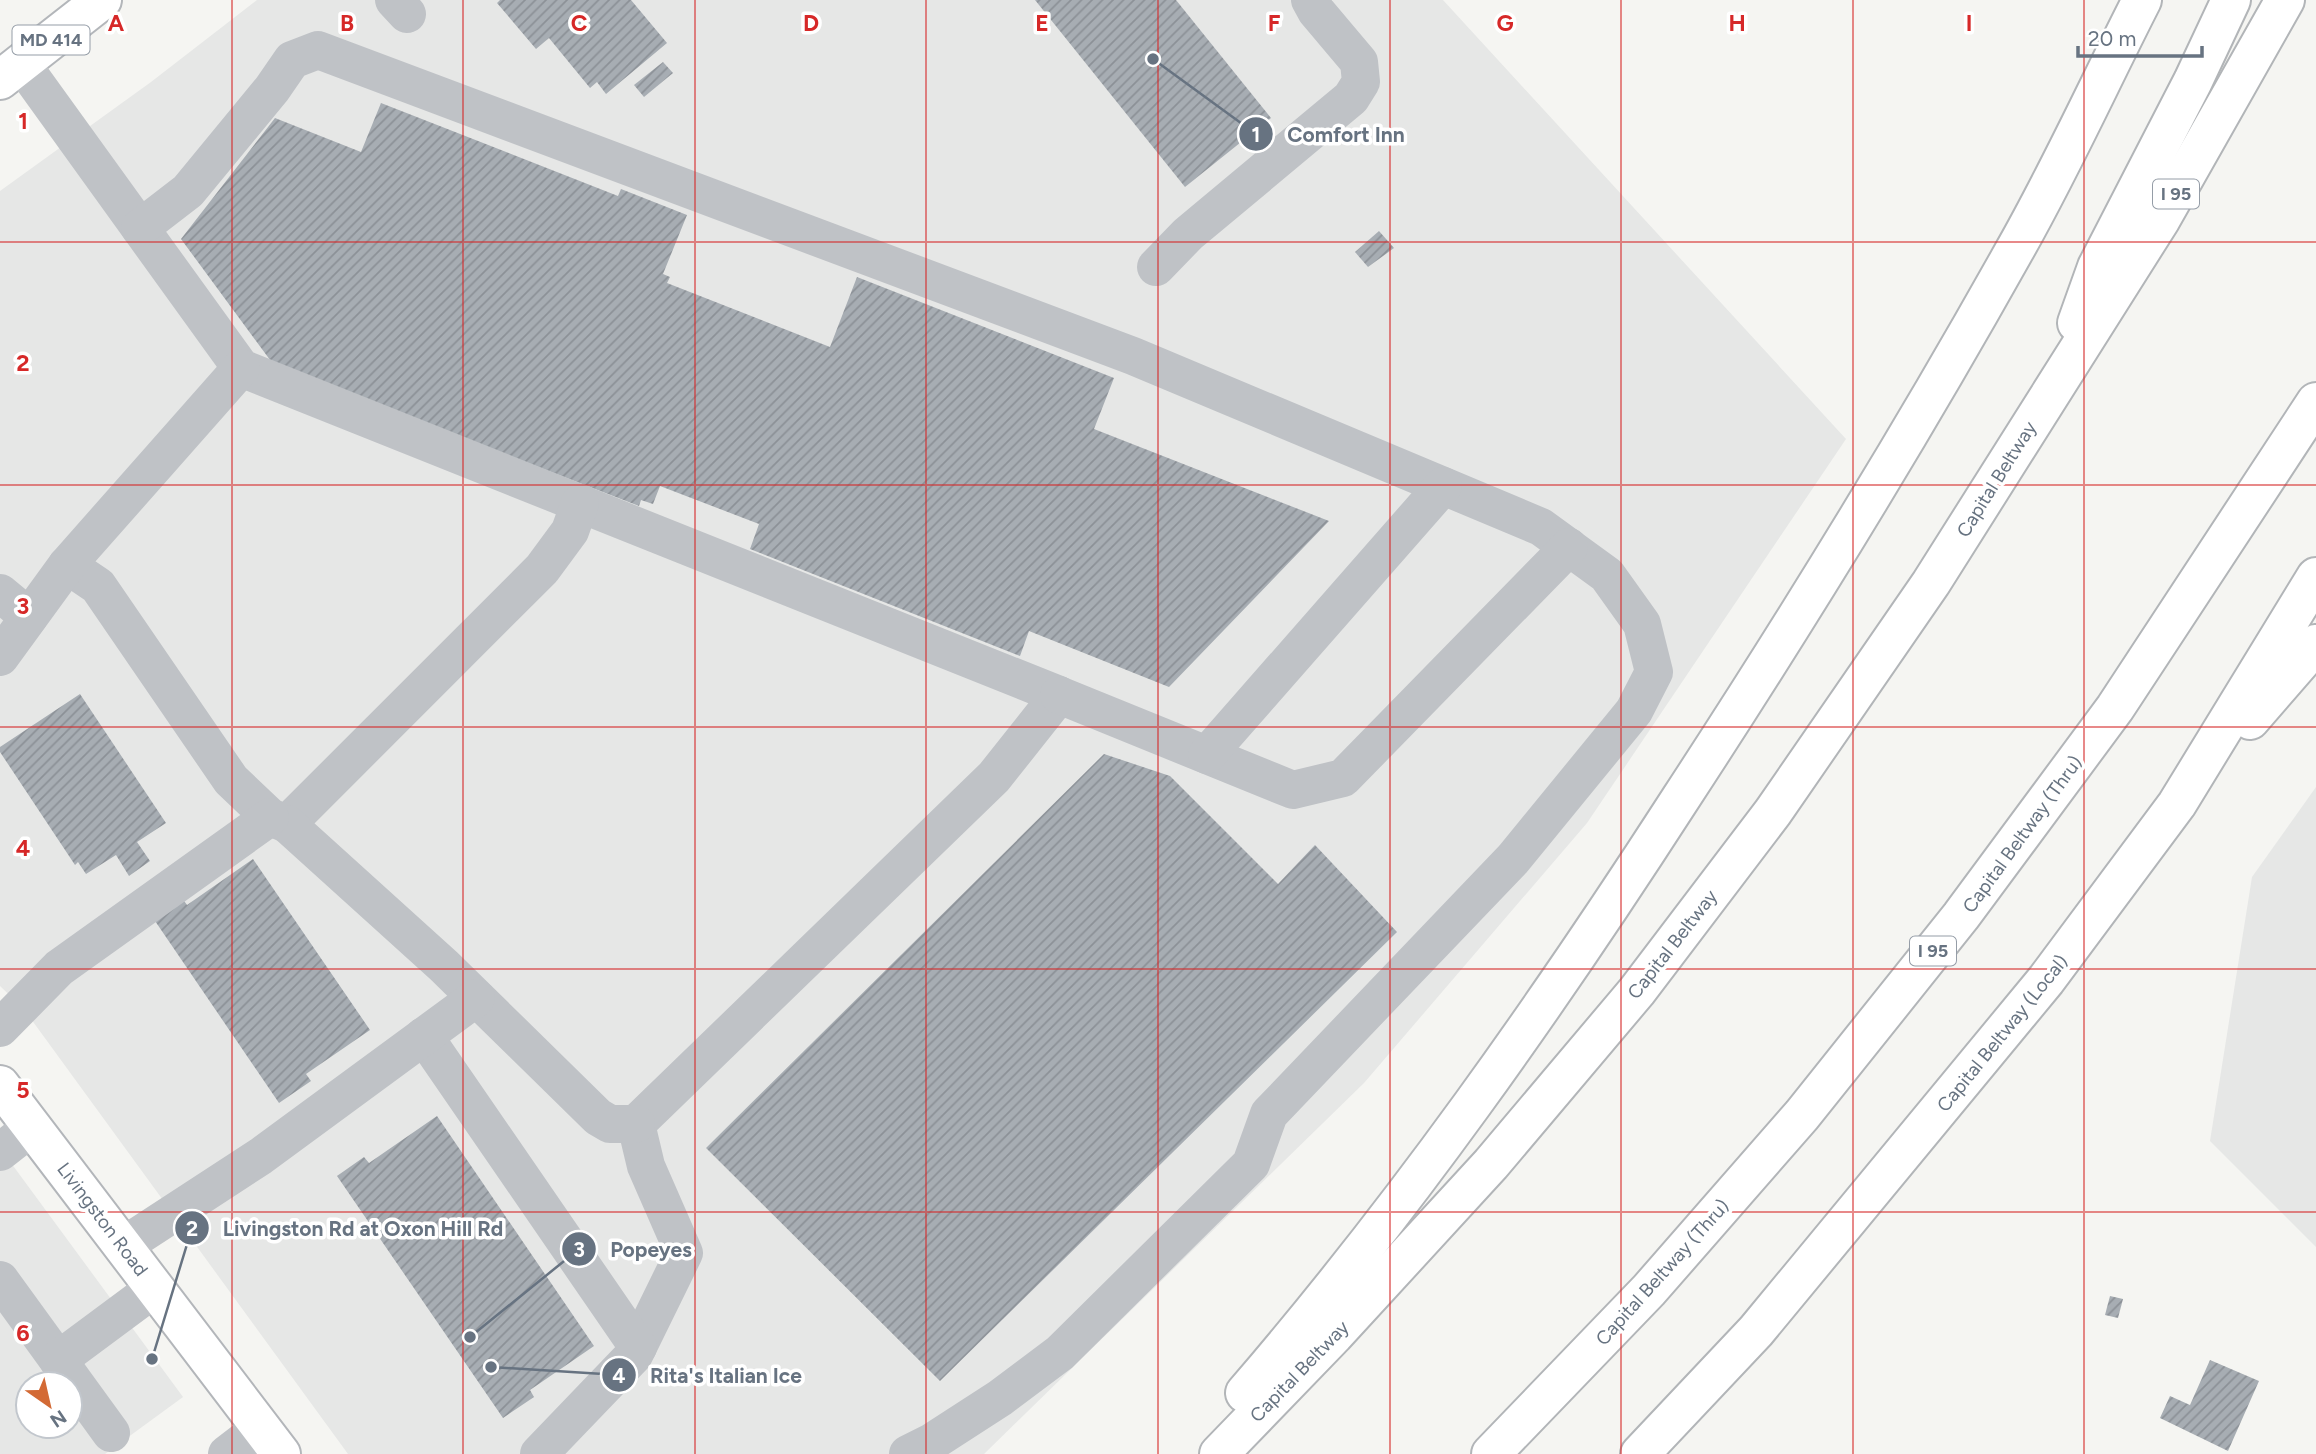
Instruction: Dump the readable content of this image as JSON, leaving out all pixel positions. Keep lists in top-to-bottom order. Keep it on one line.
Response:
{"streets":{"main road":["MD 414","I 95","Capital Beltway","Capital Beltway (Thru)","Capital Beltway (Local)","Livingston Road"]},"crossings":[["I 95","Capital Beltway"]],"places":["Comfort Inn","Popeyes","Livingston Rd at Oxon Hill Rd","Rita's Italian Ice"],"scale_bar":"20 m","north":"bottom right","grid":{"columns":["A","B","C","D","E","F","G","H","I"],"rows":["1","2","3","4","5","6"]}}
